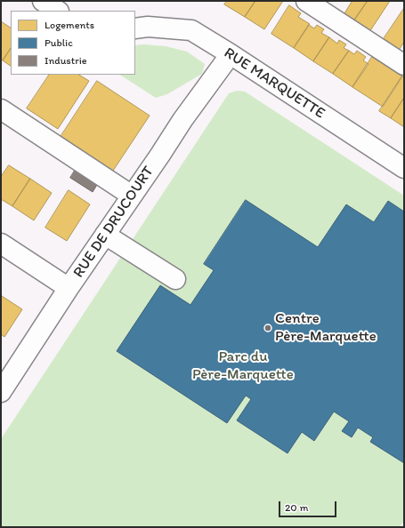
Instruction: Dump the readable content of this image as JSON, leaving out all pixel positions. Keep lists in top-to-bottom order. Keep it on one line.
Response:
{"streets":{"street":["RUE MARQUETTE","RUE DE DRUCOURT"]},"crossings":[["RUE MARQUETTE","RUE DE DRUCOURT"]],"parks":["Parc du Père-Marquette"],"places":["Centre Père-Marquette"],"legend":["Logements","Public","Industrie"],"scale_bar":"20 m"}
